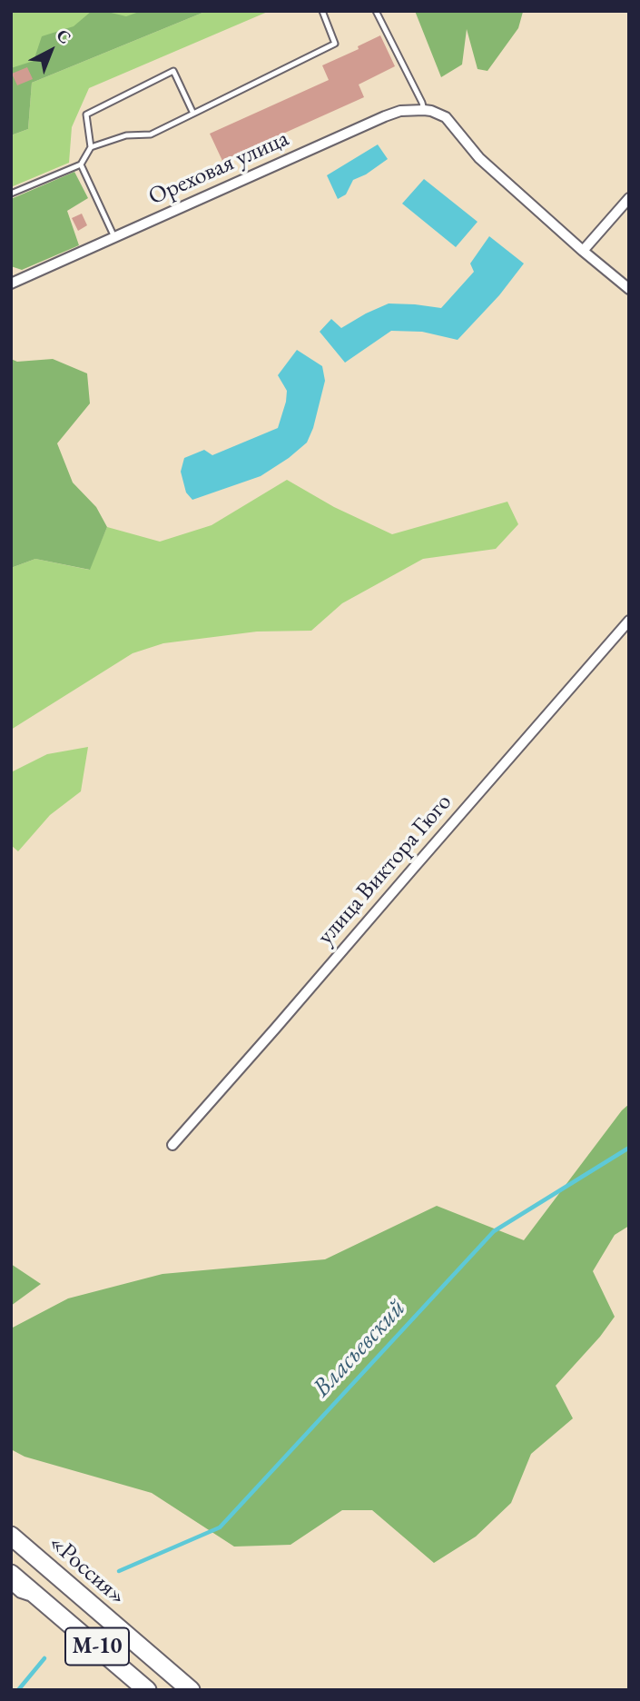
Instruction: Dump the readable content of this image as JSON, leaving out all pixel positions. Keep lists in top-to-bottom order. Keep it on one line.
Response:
{"streets":{"highway":["«Россия»","М-10"],"street":["Ореховая улица","улица Виктора Гюго"]},"water":["Власьевский"],"north":"top right"}
